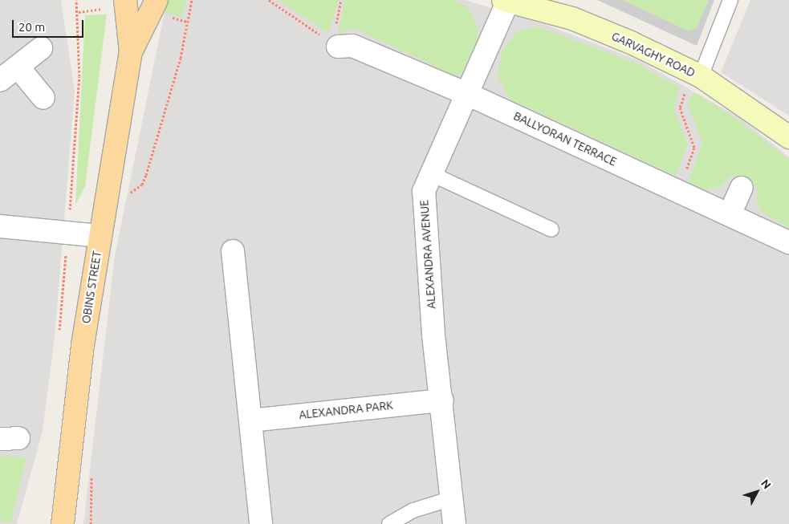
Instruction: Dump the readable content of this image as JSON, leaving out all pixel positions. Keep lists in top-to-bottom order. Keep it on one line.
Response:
{"streets":{"main road":["GARVAGHY ROAD","OBINS STREET"],"street":["BALLYORAN TERRACE","ALEXANDRA AVENUE","ALEXANDRA PARK"]},"crossings":[["GARVAGHY ROAD","ALEXANDRA AVENUE"],["BALLYORAN TERRACE","ALEXANDRA AVENUE"],["ALEXANDRA AVENUE","ALEXANDRA PARK"]],"scale_bar":"20 m","north":"top right"}
